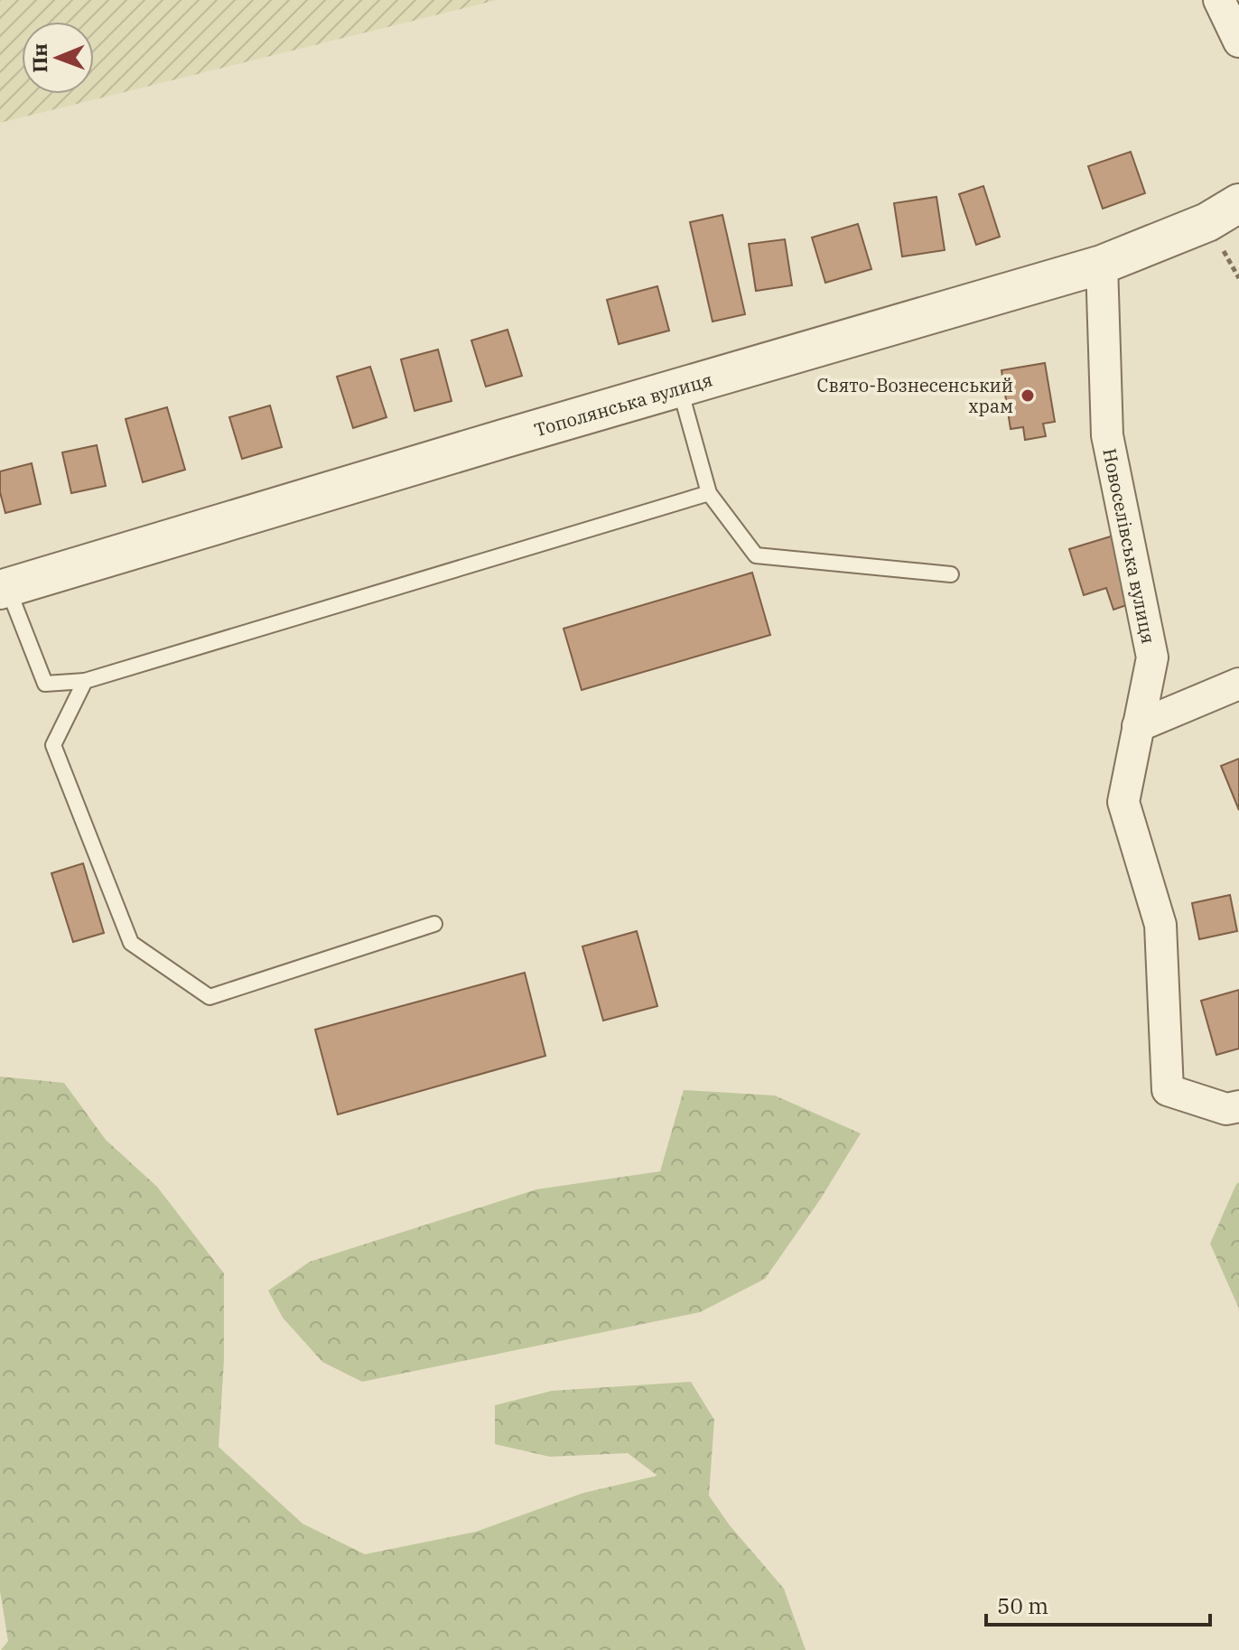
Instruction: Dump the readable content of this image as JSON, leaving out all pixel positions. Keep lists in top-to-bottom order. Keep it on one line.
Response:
{"streets":{"street":["Тополянська вулиця","Новоселівська вулиця"]},"crossings":[["Тополянська вулиця","Новоселівська вулиця"]],"places":["Свято-Вознесенський храм"],"scale_bar":"50 m","north":"left"}
